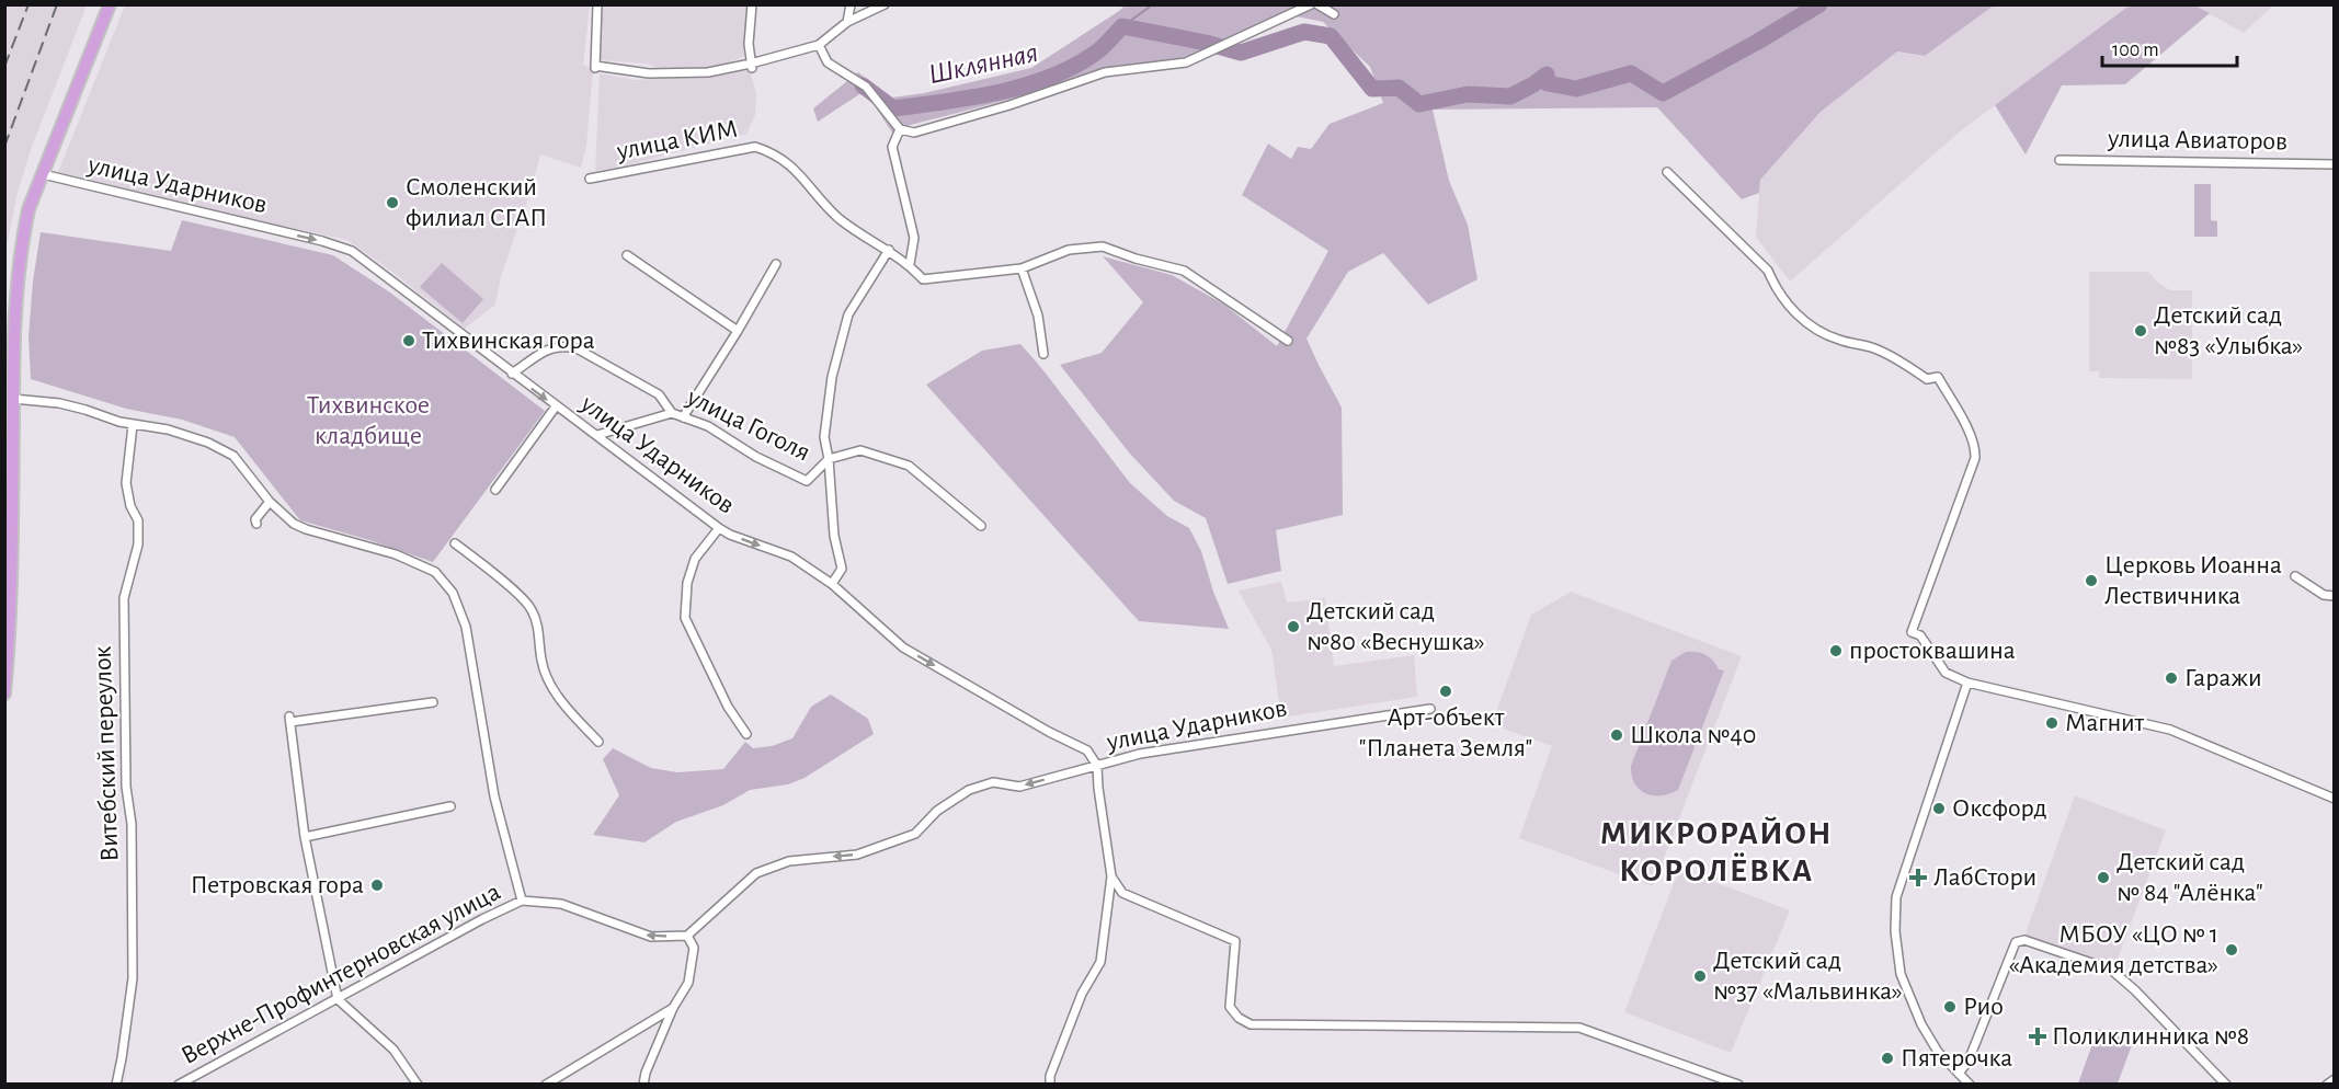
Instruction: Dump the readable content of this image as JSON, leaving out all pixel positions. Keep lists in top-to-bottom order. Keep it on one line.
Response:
{"streets":{"street":["улица КИМ","улица Авиаторов","улица Ударников","улица Гоголя","Витебский переулок","Верхне-Профинтерновская улица"]},"crossings":[["улица Ударников","улица Гоголя"]],"one_way":["улица Ударников"],"districts":["МИКРОРАЙОН КОРОЛЁВКА"],"water":["Шклянная"],"parks":["Тихвинское кладбище"],"places":{"other":["Смоленский филиал СГАП","Детский сад №83 «Улыбка»","Тихвинская гора","Церковь Иоанна Лествичника","Детский сад №80 «Веснушка»","простоквашина","Гаражи","Арт-объект \"Планета Земля\"","Магнит","Школа №40","Оксфорд","Детский сад № 84 \"Алёнка\"","Петровская гора","МБОУ «ЦО № 1 «Академия детства»","Детский сад №37 «Мальвинка»","Рио","Пятерочка"],"health":["ЛабСтори","Поликлинника №8"]},"scale_bar":"100 m"}
